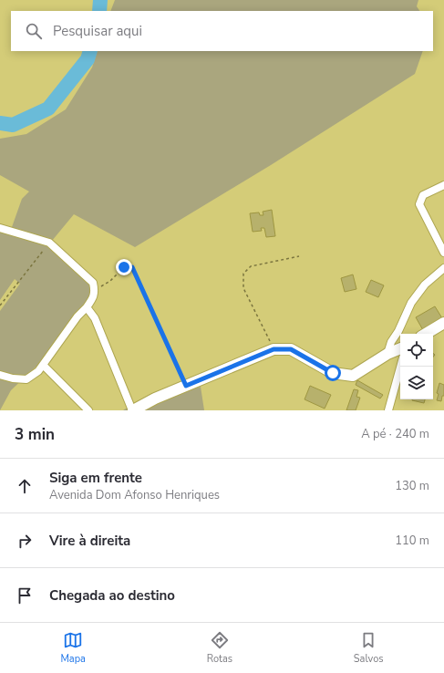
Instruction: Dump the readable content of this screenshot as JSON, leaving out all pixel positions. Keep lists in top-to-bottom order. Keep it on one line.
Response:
{"page":{"search":"Pesquisar aqui","heading":["3 min","A pé · 240 m"],"list":[["Siga em frente","Avenida Dom Afonso Henriques","130 m"],["Vire à direita","110 m"],"Chegada ao destino"],"nav":["Mapa","Rotas","Salvos"]}}
